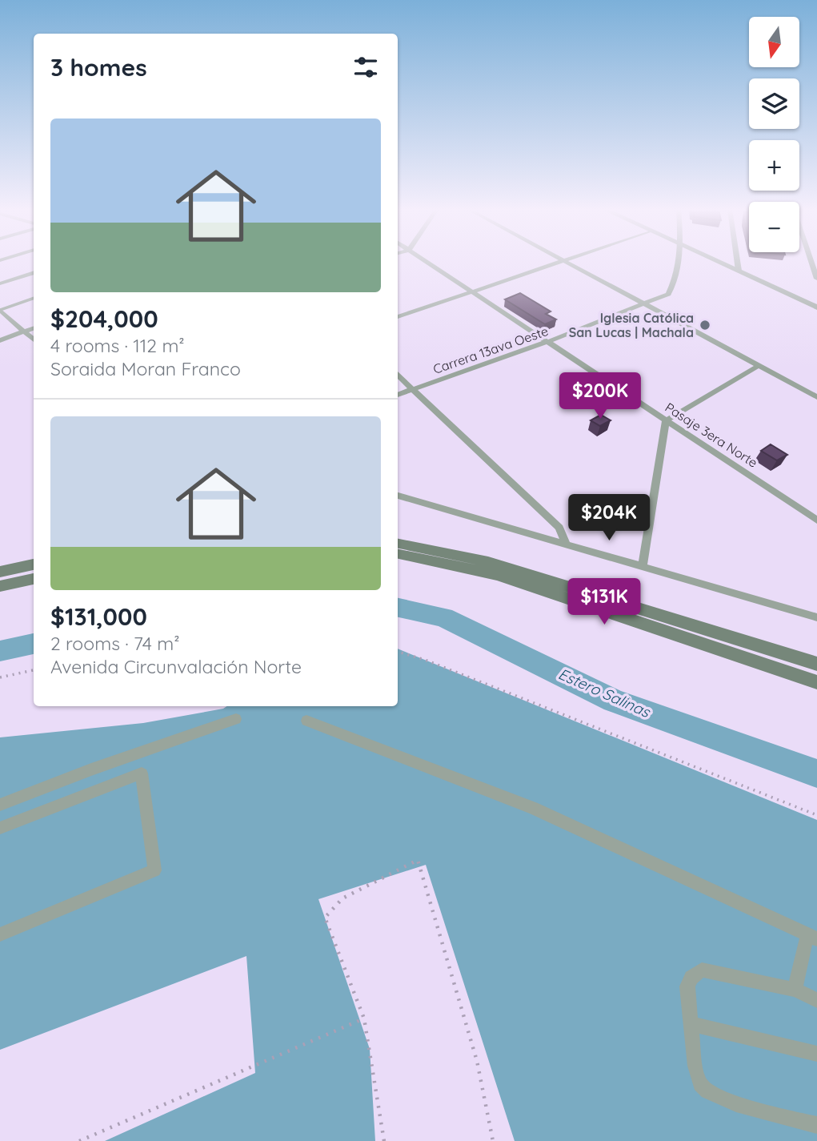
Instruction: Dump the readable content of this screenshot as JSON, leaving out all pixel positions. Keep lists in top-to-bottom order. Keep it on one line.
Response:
{"streets":{"street":["Carrera 13ava Oeste","Pasaje 3era Norte"]},"crossings":[["Carrera 13ava Oeste","Pasaje 3era Norte"]],"water":["Estero Salinas"],"places":["Iglesia Católica San Lucas | Machala"],"north":"bottom","page":{"map_buttons":["+","−"],"heading":"3 homes","list":[{"name":"$204,000","note":"4 rooms · 112 m² · Soraida Moran Franco"},{"name":"$131,000","note":"2 rooms · 74 m² · Avenida Circunvalación Norte"}],"price":["$200K","$204K","$131K"]}}
